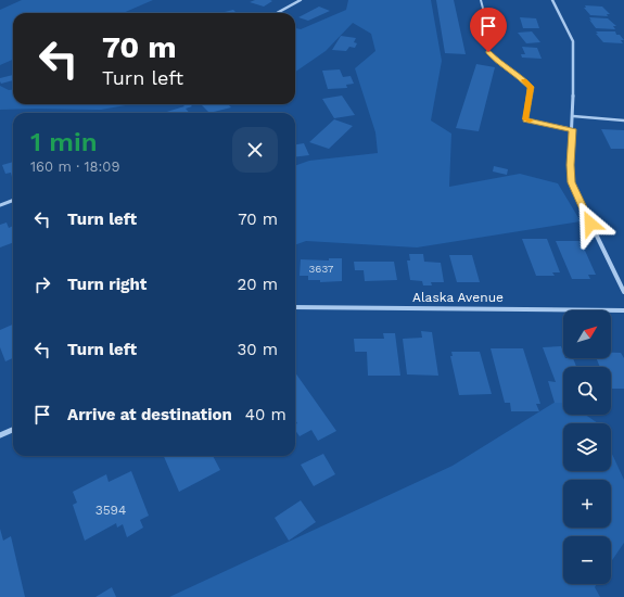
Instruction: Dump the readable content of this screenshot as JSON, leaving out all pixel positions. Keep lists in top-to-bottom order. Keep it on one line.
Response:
{"streets":{"street":["Alaska Avenue"]},"house_numbers":["3637","3594"],"north":"top right","page":{"turn":["70 m","Turn left"],"heading":["1 min","160 m · 18:09"],"list":[{"name":"Turn left","value":"70 m"},{"name":"Turn right","value":"20 m"},{"name":"Turn left","value":"30 m"},{"name":"Arrive at destination","value":"40 m"}],"map_buttons":["+","−"]}}
